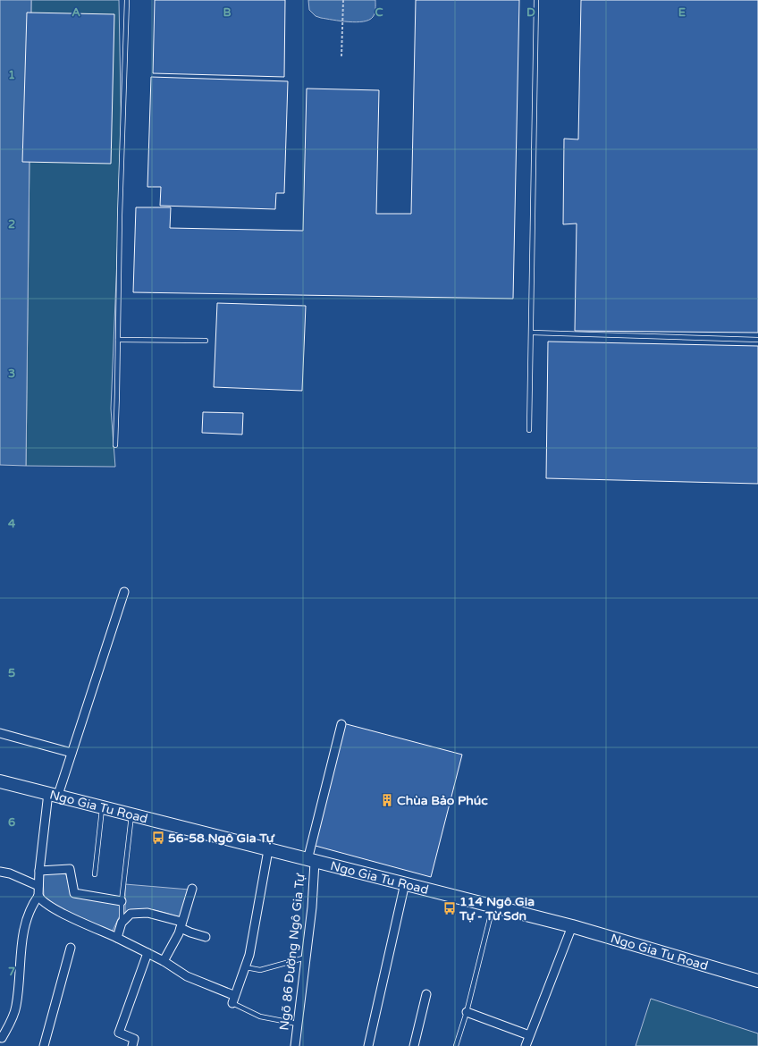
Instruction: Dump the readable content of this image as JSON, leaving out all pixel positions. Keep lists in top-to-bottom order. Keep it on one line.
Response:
{"streets":{"main road":["Ngo Gia Tu Road"],"street":["Ngõ 86 Đường Ngô Gia Tự"]},"crossings":[["Ngo Gia Tu Road","Ngõ 86 Đường Ngô Gia Tự"]],"places":{"building":["Chùa Bảo Phúc"],"bus stop":["56-58 Ngô Gia Tự","114 Ngô Gia Tự - Từ Sơn"]},"grid":{"columns":["A","B","C","D","E"],"rows":["1","2","3","4","5","6","7"]}}
